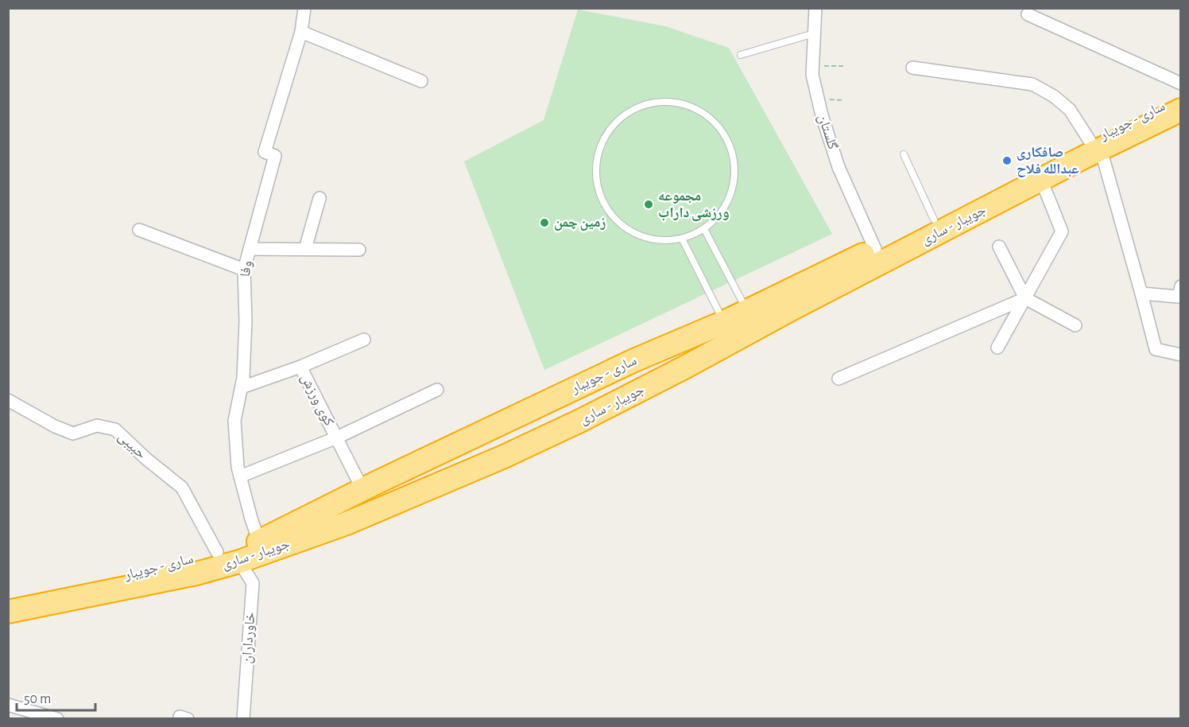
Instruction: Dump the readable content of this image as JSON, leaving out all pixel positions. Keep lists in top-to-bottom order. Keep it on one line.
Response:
{"streets":{"highway":["ساری - جویبار","جویبار - ساری"],"street":["گلستان","وفا","کوی ورزش","حبیبی","خاورداران"]},"crossings":[["ساری - جویبار","گلستان"],["ساری - جویبار","جویبار - ساری"],["ساری - جویبار","وفا"],["ساری - جویبار","کوی ورزش"],["ساری - جویبار","حبیبی"],["جویبار - ساری","خاورداران"],["وفا","کوی ورزش"]],"places":["صافکاری عبدالله فلاح","مجموعه ورزشی داراب","زمین چمن"],"scale_bar":"50 m"}
